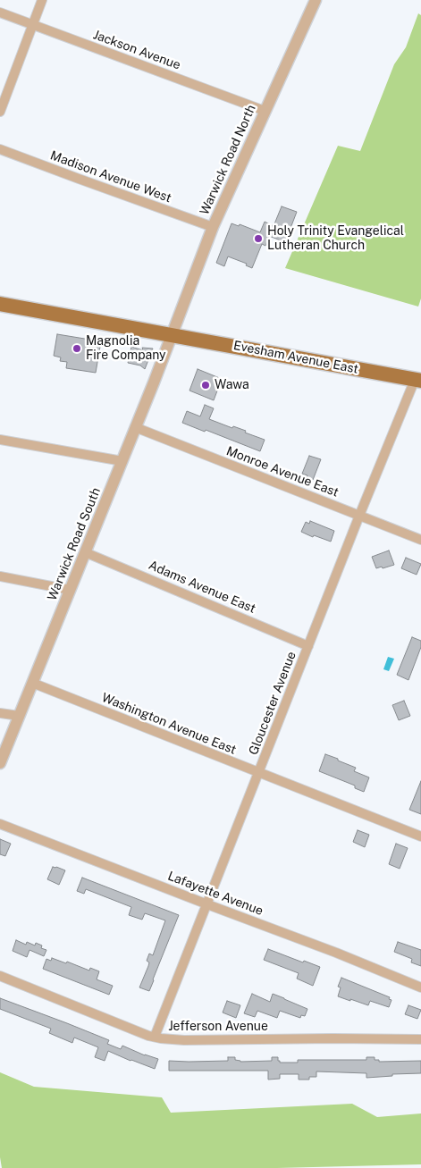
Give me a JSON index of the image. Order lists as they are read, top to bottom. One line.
{"streets":{"main road":["Evesham Avenue East"],"street":["Jackson Avenue","Warwick Road North","Madison Avenue West","Monroe Avenue East","Warwick Road South","Adams Avenue East","Gloucester Avenue","Washington Avenue East","Lafayette Avenue","Jefferson Avenue"]},"crossings":[["Jackson Avenue","Warwick Road North"],["Warwick Road North","Madison Avenue West"],["Warwick Road North","Evesham Avenue East"],["Warwick Road North","Warwick Road South"],["Evesham Avenue East","Warwick Road South"],["Evesham Avenue East","Gloucester Avenue"],["Monroe Avenue East","Warwick Road South"],["Monroe Avenue East","Gloucester Avenue"],["Warwick Road South","Adams Avenue East"],["Warwick Road South","Washington Avenue East"],["Adams Avenue East","Gloucester Avenue"],["Gloucester Avenue","Washington Avenue East"],["Gloucester Avenue","Lafayette Avenue"],["Gloucester Avenue","Jefferson Avenue"]],"places":["Holy Trinity Evangelical Lutheran Church","Magnolia Fire Company","Wawa"]}
